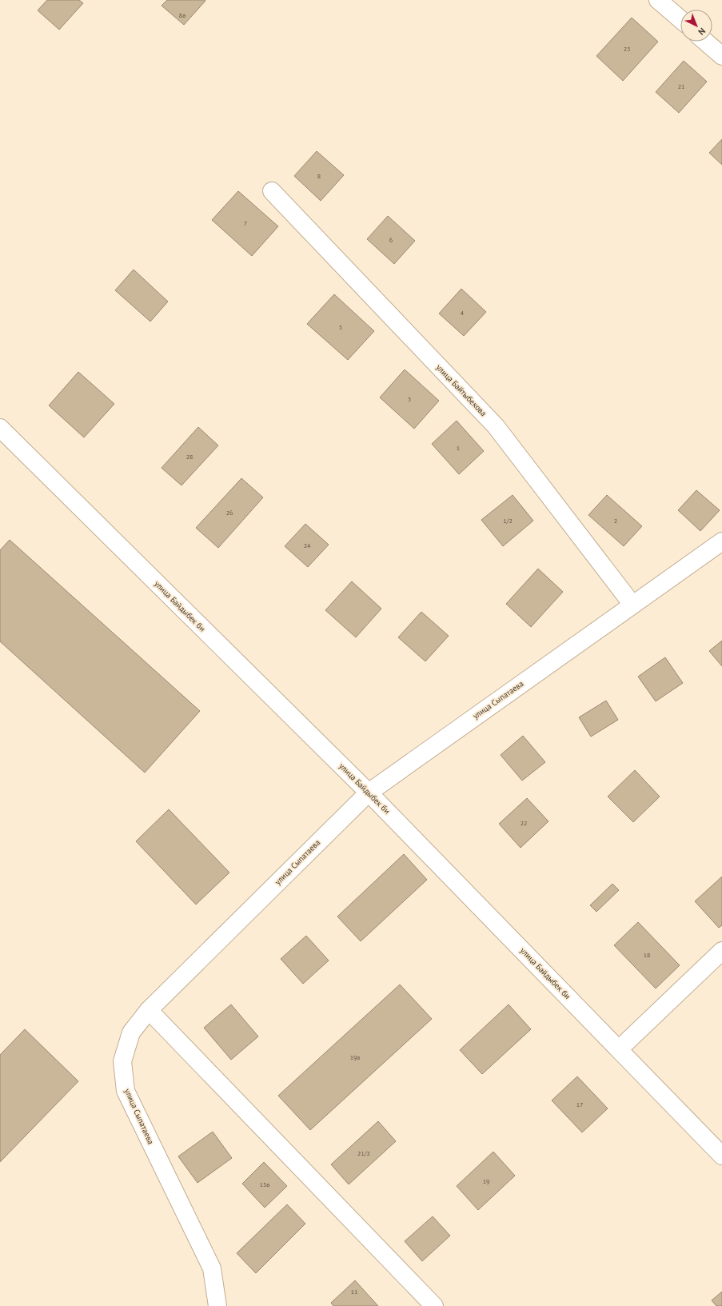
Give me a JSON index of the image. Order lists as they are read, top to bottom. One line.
{"streets":{"street":["улица Байтыбекова","улица Байдыбек би","улица Сыпатаева"]},"crossings":[["улица Байтыбекова","улица Сыпатаева"],["улица Байдыбек би","улица Сыпатаева"]],"house_numbers":["8а","23","21","8","7","6","4","5","3","1","28","26","1/2","2","24","22","18","19а","17","21/2","19","15а","11"],"north":"bottom right"}
